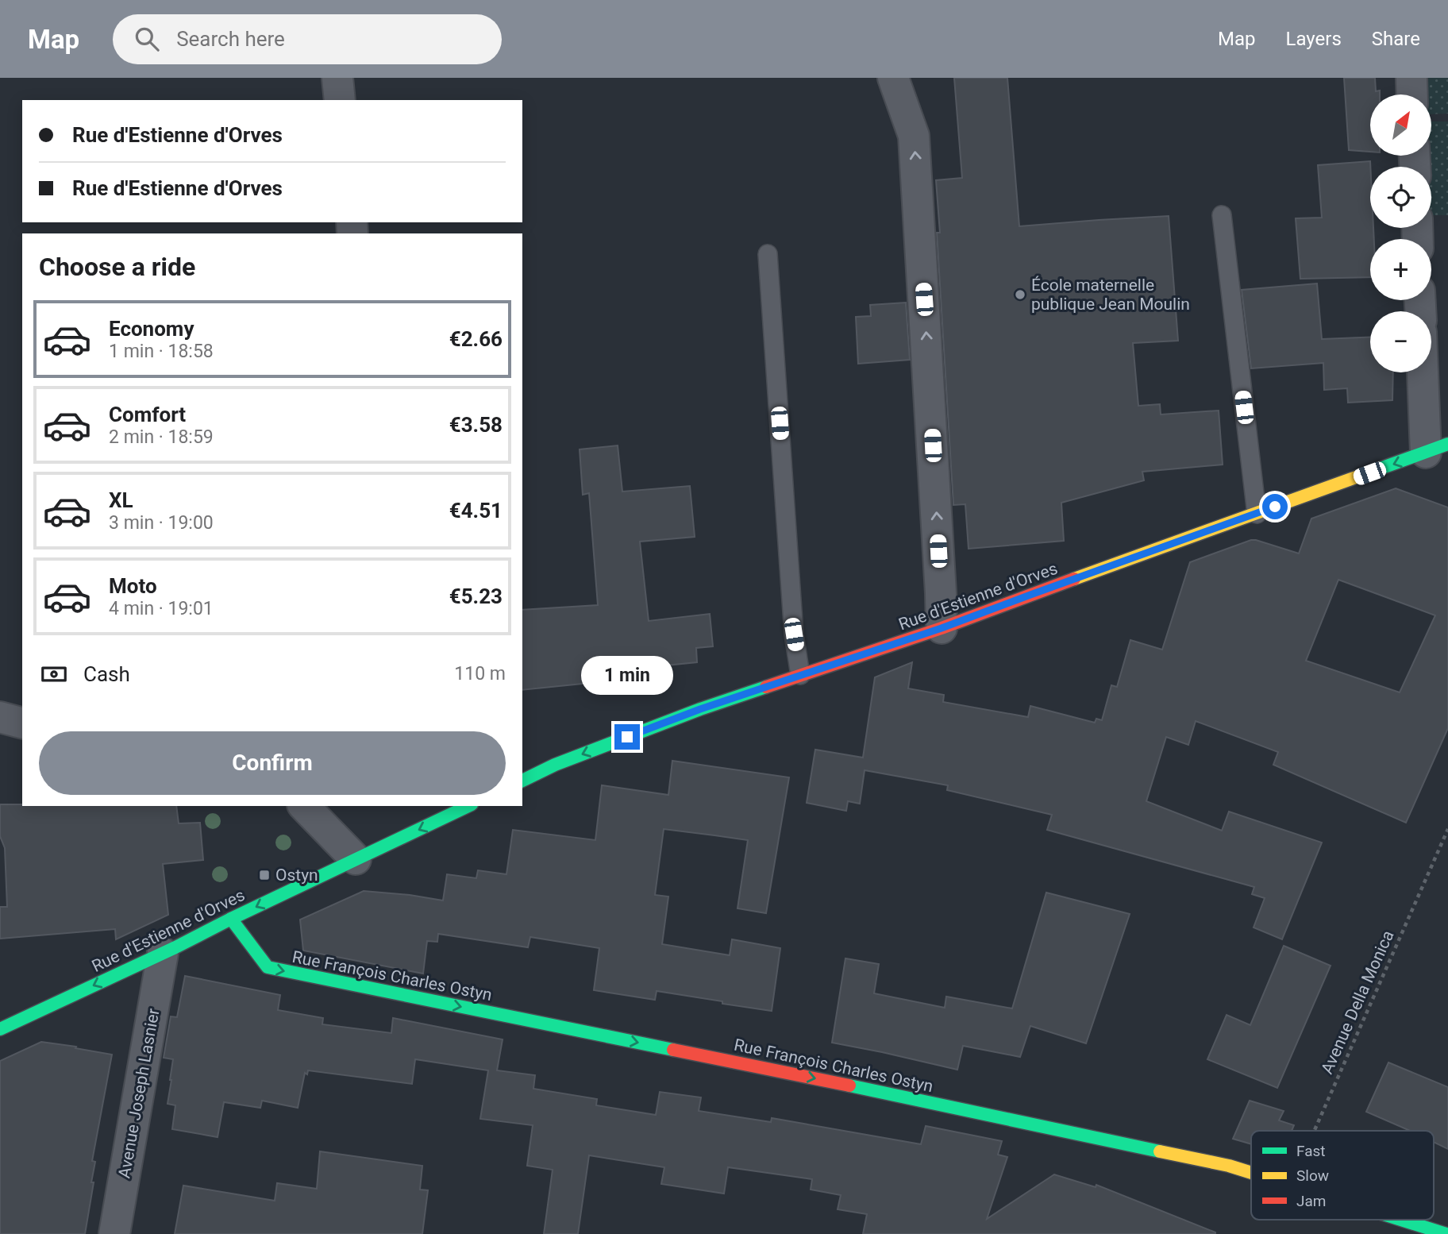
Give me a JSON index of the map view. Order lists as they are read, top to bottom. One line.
{"streets":{"street":["Rue d'Estienne d'Orves","Rue François Charles Ostyn","Avenue Joseph Lasnier"],"path":["Avenue Della Monica"]},"crossings":[["Rue d'Estienne d'Orves","Rue François Charles Ostyn"],["Rue d'Estienne d'Orves","Avenue Joseph Lasnier"]],"one_way":["Rue d'Estienne d'Orves","Rue François Charles Ostyn"],"places":{"other":["École maternelle publique Jean Moulin"],"transit":["Ostyn"]},"legend":["Fast","Slow","Jam"],"north":"top right","page":{"header":"Map","search":"Search here","nav":["Map","Layers","Share"],"map_buttons":["+","−"],"banner":["Rue d'Estienne d'Orves","Rue d'Estienne d'Orves"],"heading":"Choose a ride","list":[{"name":"Economy","note":"1 min · 18:58","value":"€2.66"},{"name":"Comfort","note":"2 min · 18:59","value":"€3.58"},{"name":"XL","note":"3 min · 19:00","value":"€4.51"},{"name":"Moto","note":"4 min · 19:01","value":"€5.23"}],"pay":["Cash","110 m"],"bubble":"1 min","buttons":"Confirm"}}
